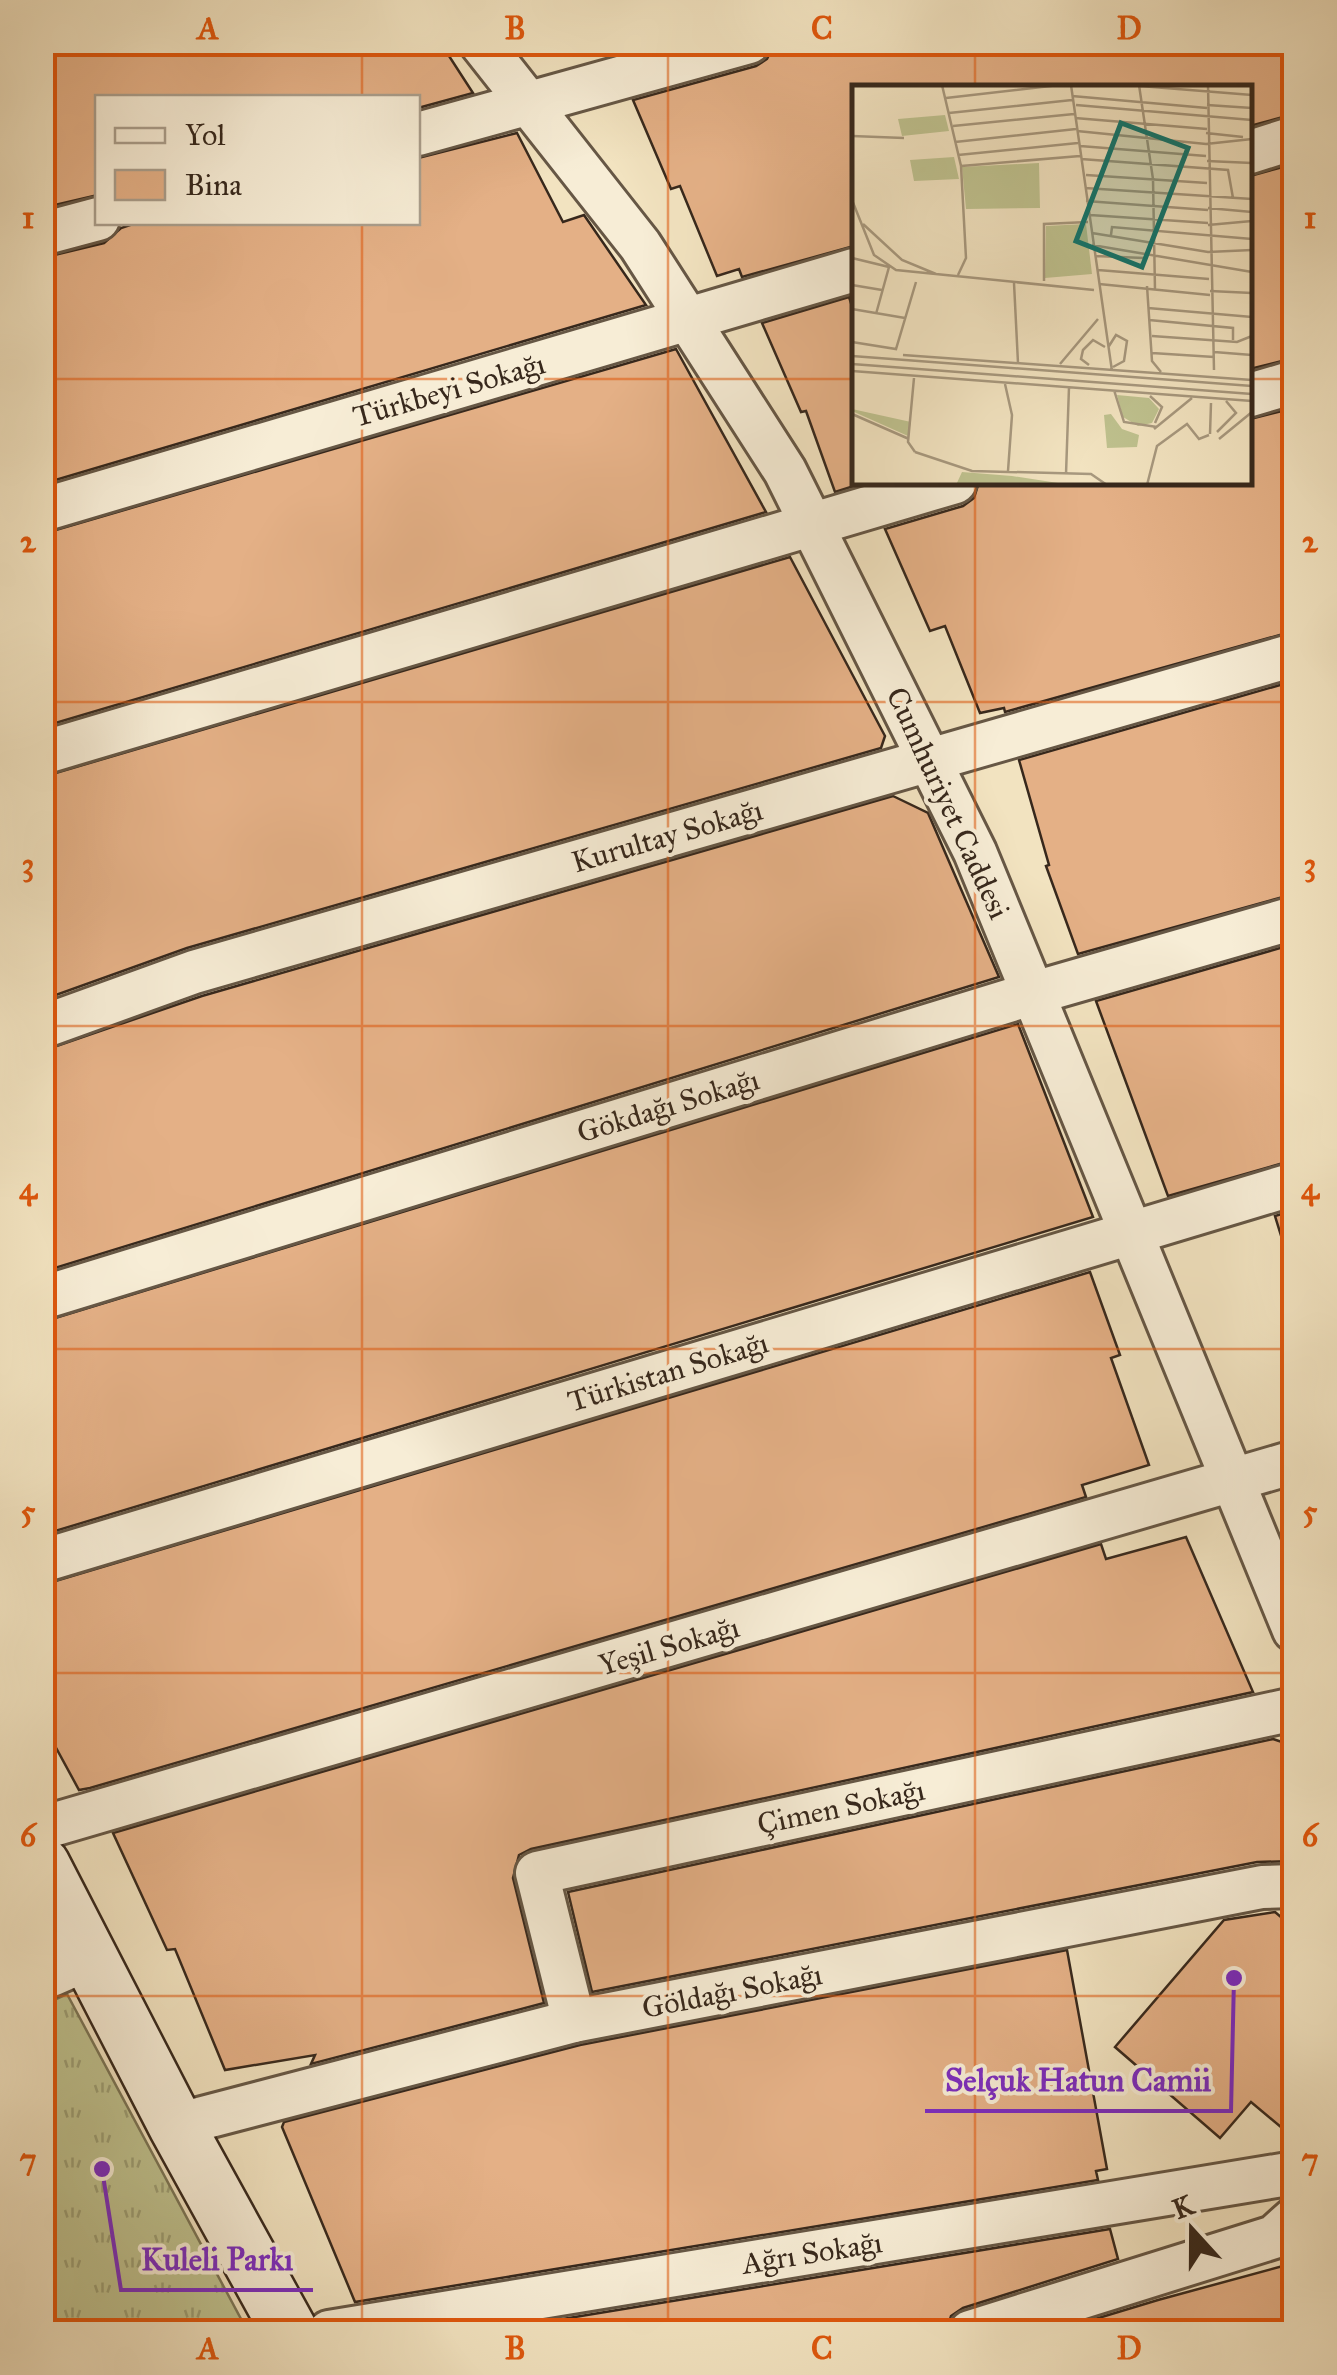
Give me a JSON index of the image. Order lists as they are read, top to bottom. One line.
{"streets":{"street":["Türkbeyi Sokağı","Cumhuriyet Caddesi","Kurultay Sokağı","Gökdağı Sokağı","Türkistan Sokağı","Yeşil Sokağı","Çimen Sokağı","Göldağı Sokağı","Ağrı Sokağı"]},"crossings":[["Türkbeyi Sokağı","Cumhuriyet Caddesi"],["Cumhuriyet Caddesi","Kurultay Sokağı"],["Cumhuriyet Caddesi","Gökdağı Sokağı"],["Cumhuriyet Caddesi","Türkistan Sokağı"],["Cumhuriyet Caddesi","Yeşil Sokağı"],["Çimen Sokağı","Göldağı Sokağı"]],"places":["Selçuk Hatun Camii","Kuleli Parkı"],"legend":["Yol","Bina"],"north":"top","grid":{"columns":["A","B","C","D"],"rows":["1","2","3","4","5","6","7"]}}
